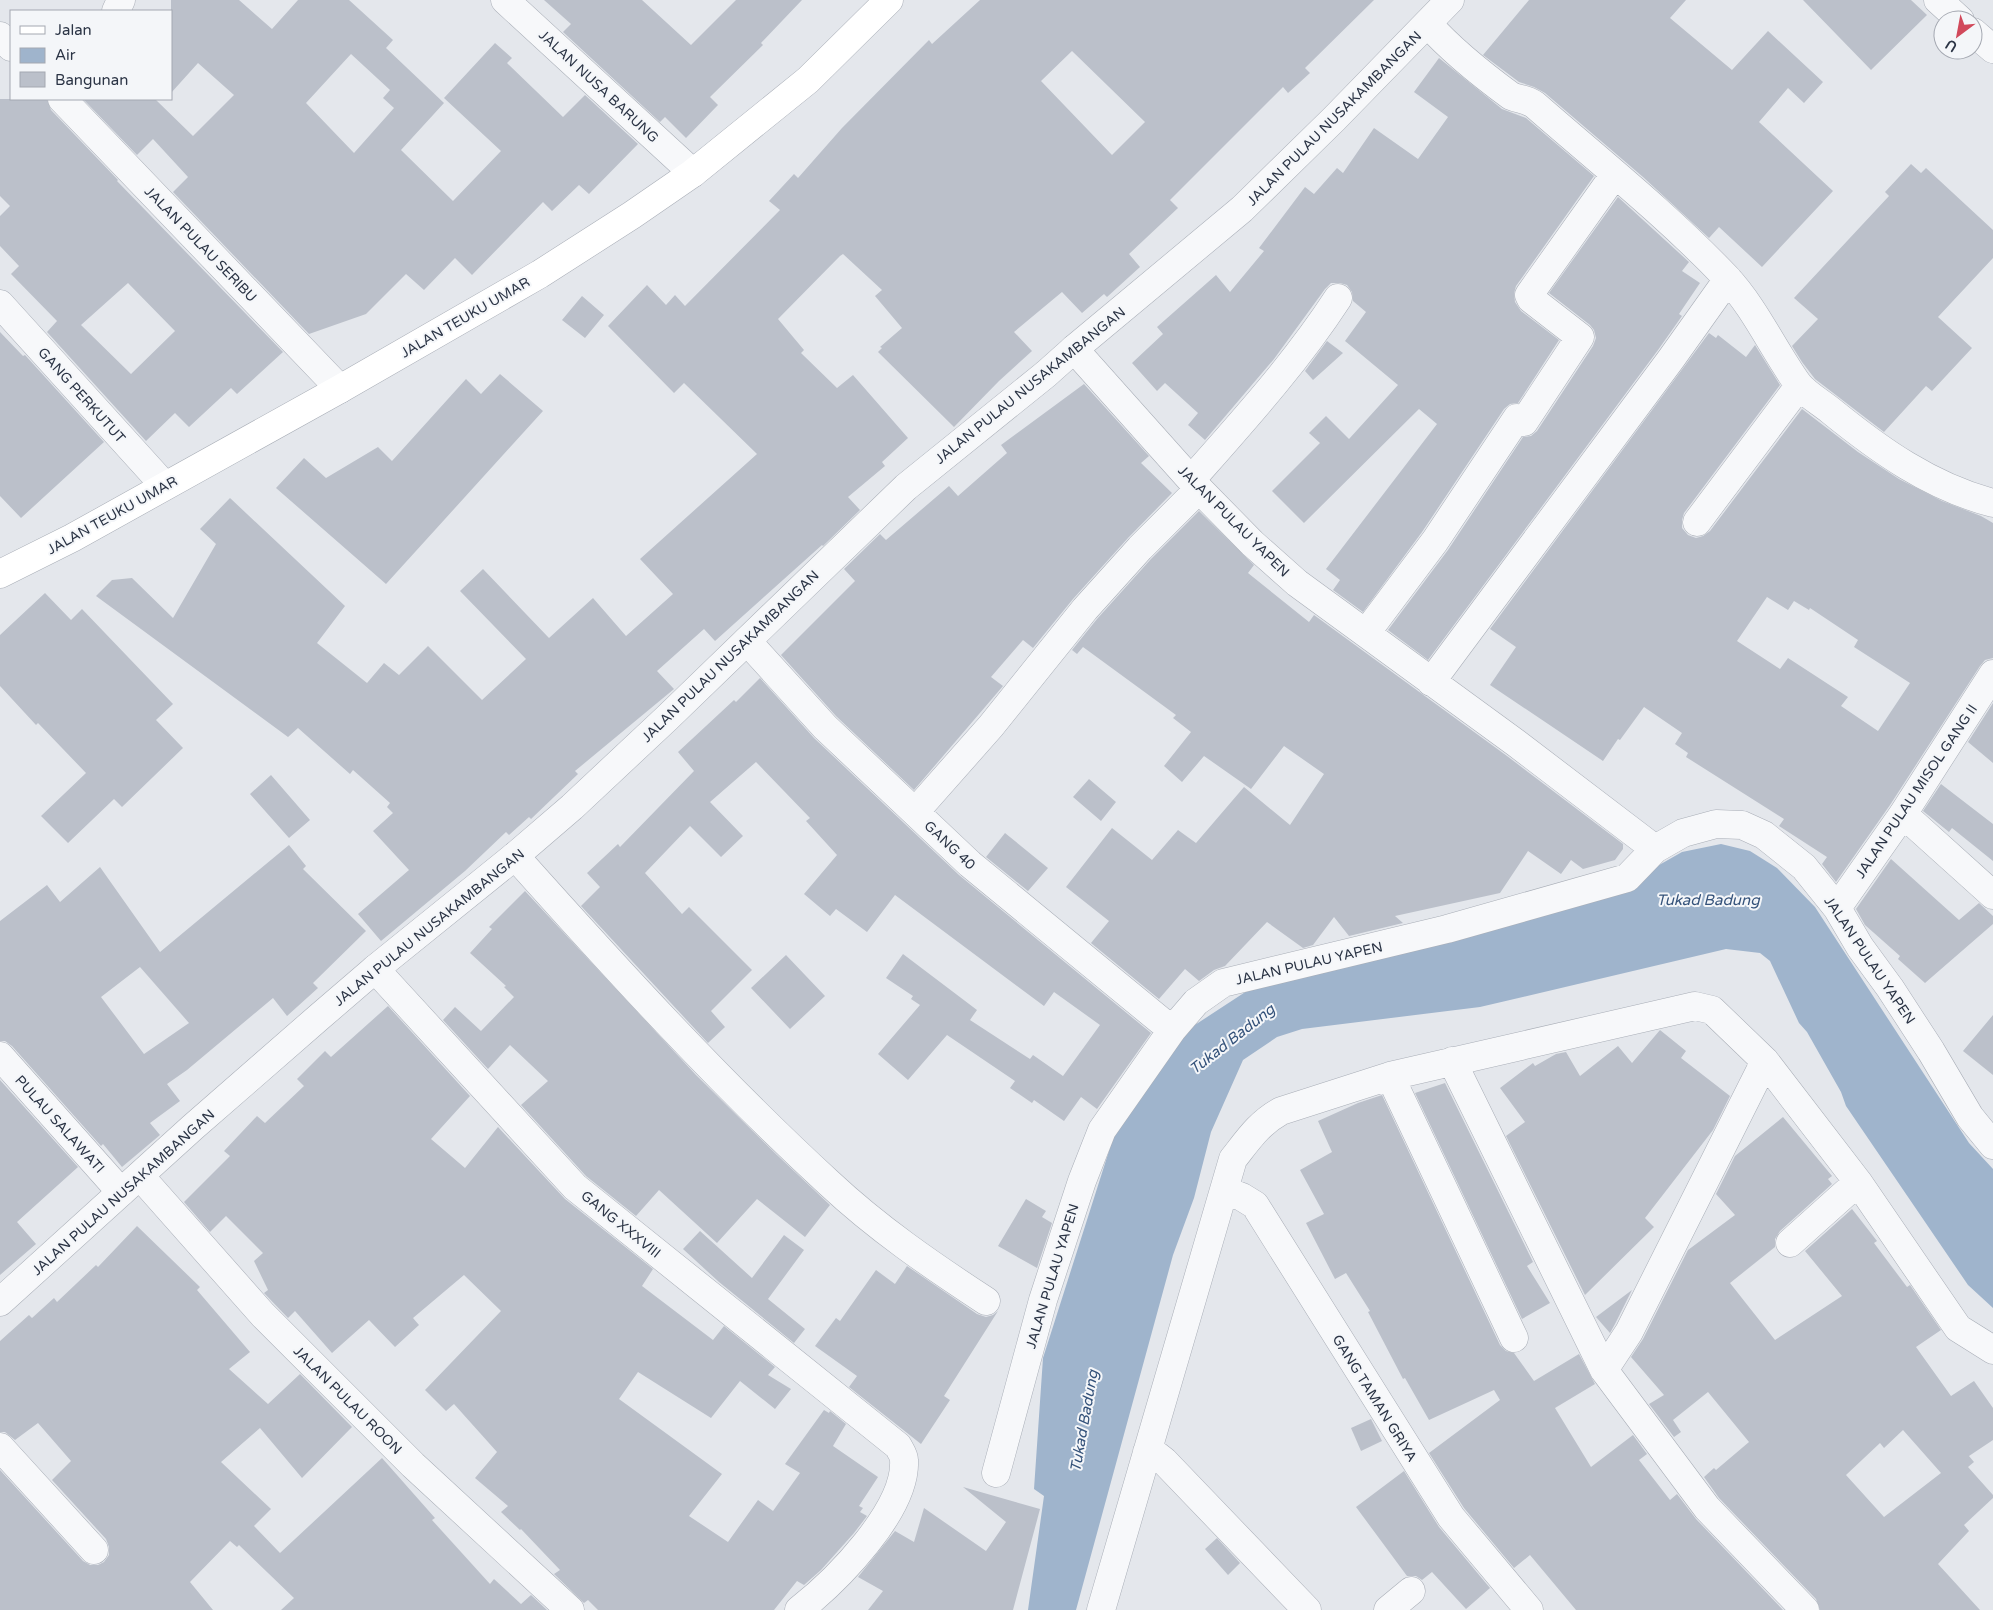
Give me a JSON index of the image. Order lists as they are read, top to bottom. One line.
{"streets":{"main road":["JALAN TEUKU UMAR"],"street":["JALAN NUSA BARUNG","JALAN PULAU NUSAKAMBANGAN","JALAN PULAU SERIBU","GANG PERKUTUT","JALAN PULAU YAPEN","JALAN PULAU MISOL GANG II","GANG 40","PULAU SALAWATI","GANG XXXVIII","GANG TAMAN GRIYA","JALAN PULAU ROON"]},"crossings":[["JALAN NUSA BARUNG","JALAN TEUKU UMAR"],["JALAN PULAU NUSAKAMBANGAN","JALAN PULAU YAPEN"],["JALAN PULAU NUSAKAMBANGAN","GANG 40"],["JALAN PULAU NUSAKAMBANGAN","PULAU SALAWATI"],["JALAN PULAU NUSAKAMBANGAN","GANG XXXVIII"],["JALAN PULAU NUSAKAMBANGAN","JALAN PULAU ROON"],["JALAN PULAU SERIBU","JALAN TEUKU UMAR"],["JALAN TEUKU UMAR","GANG PERKUTUT"],["JALAN PULAU YAPEN","JALAN PULAU MISOL GANG II"],["JALAN PULAU YAPEN","GANG 40"],["PULAU SALAWATI","JALAN PULAU ROON"]],"water":["Tukad Badung"],"legend":["Jalan","Air","Bangunan"],"north":"bottom left"}
